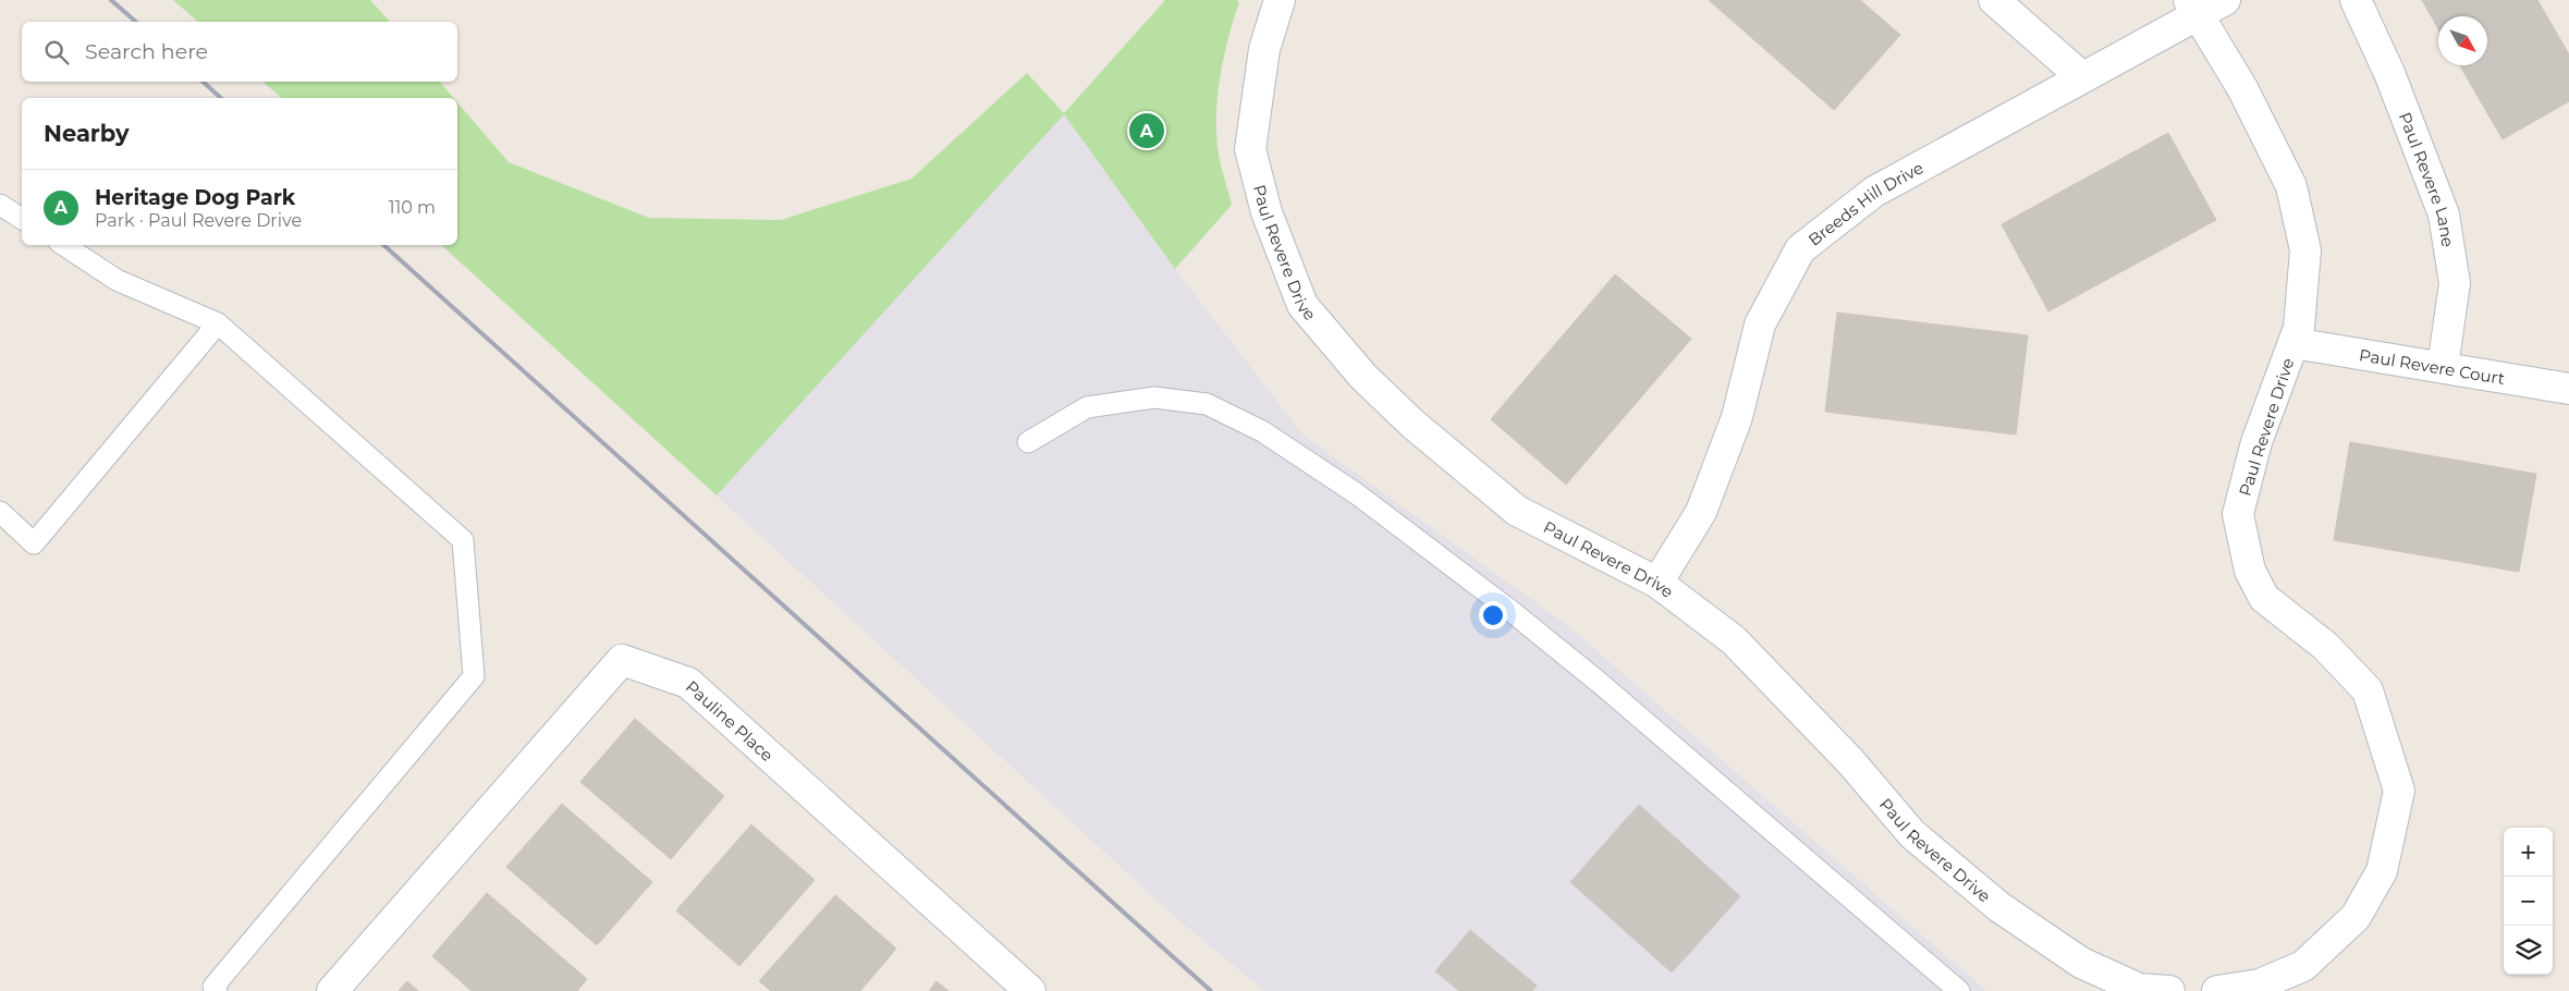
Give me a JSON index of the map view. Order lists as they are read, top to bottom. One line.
{"streets":{"street":["Paul Revere Lane","Breeds Hill Drive","Paul Revere Drive","Paul Revere Court","Pauline Place"]},"crossings":[["Paul Revere Lane","Paul Revere Court"],["Breeds Hill Drive","Paul Revere Drive"],["Paul Revere Drive","Paul Revere Court"]],"north":"bottom right","page":{"search":"Search here","heading":"Nearby","pins":"A","list":[{"mark":"A","name":"Heritage Dog Park","note":"Park · Paul Revere Drive","value":"110 m"}],"map_buttons":["+","−"]}}
